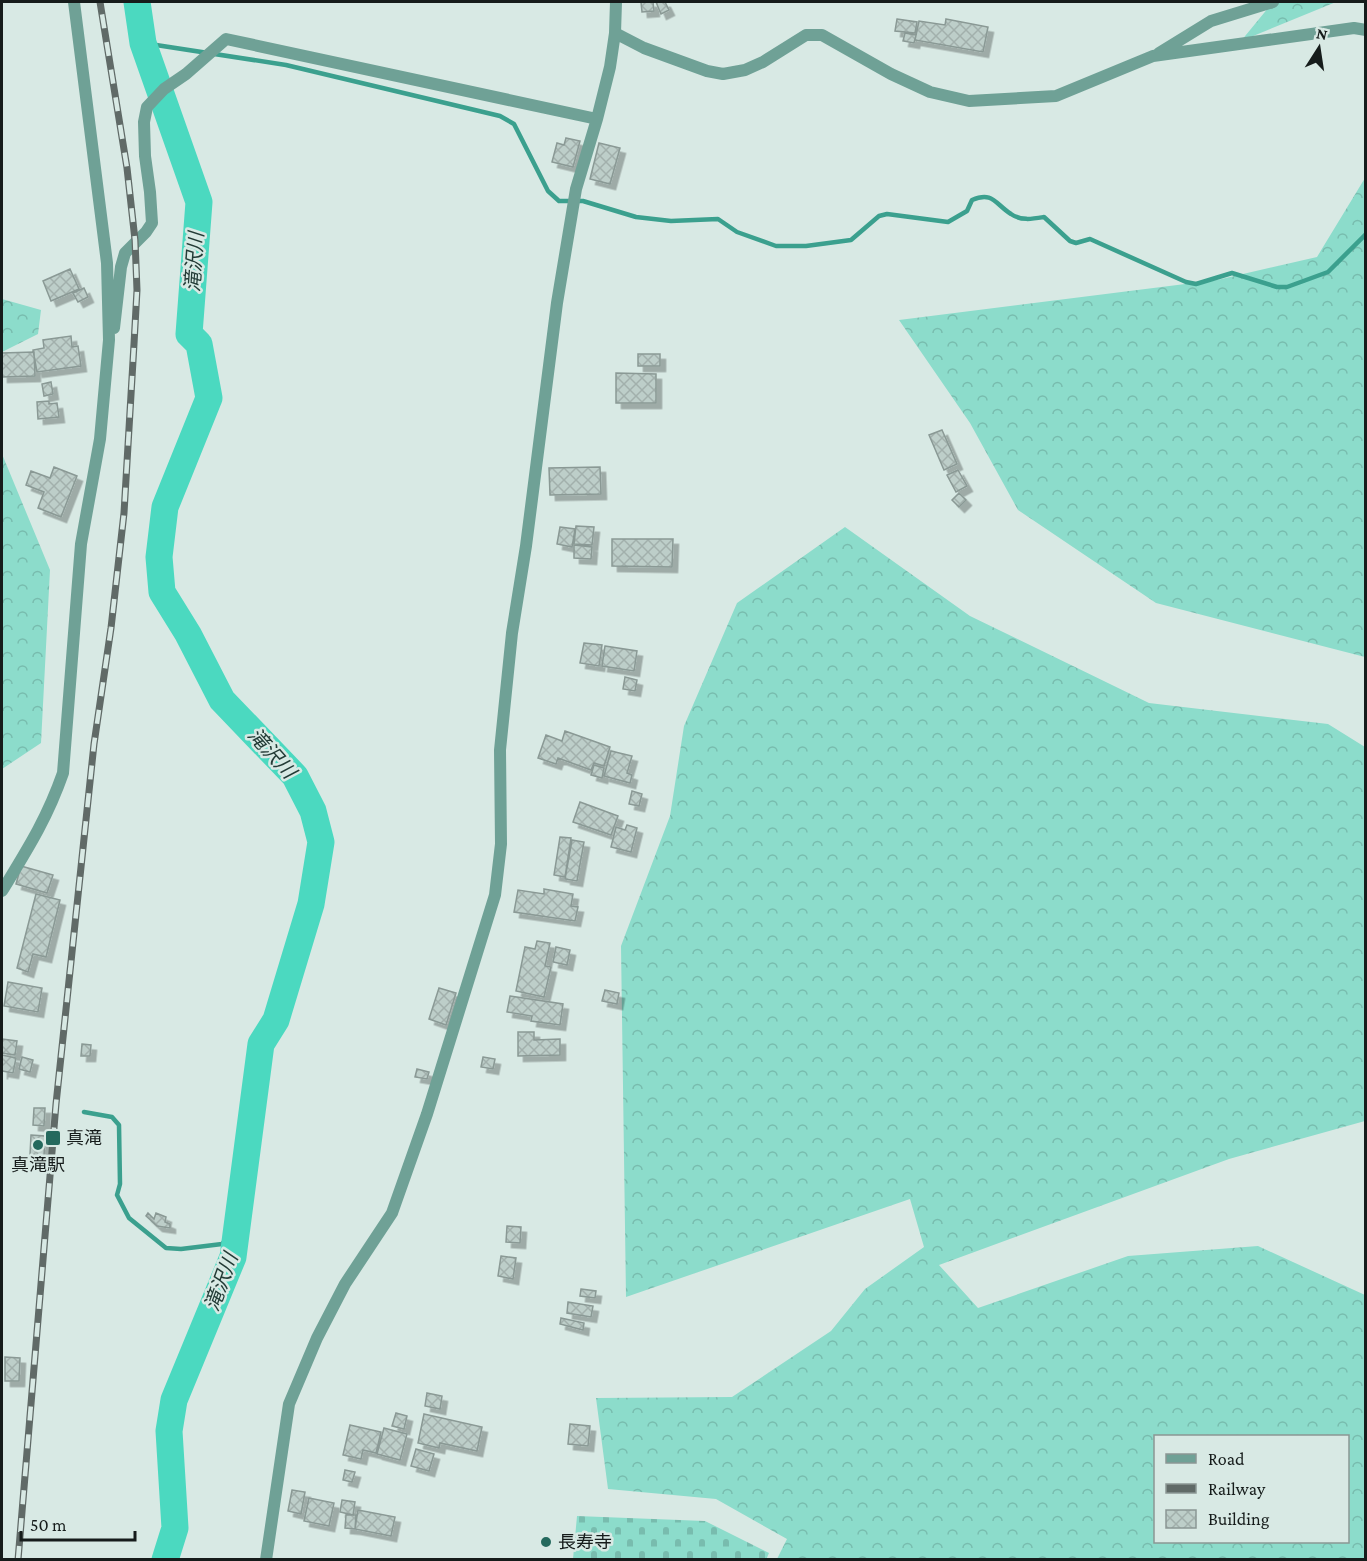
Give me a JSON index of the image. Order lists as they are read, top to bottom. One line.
{"water":["滝沢川"],"places":{"transit":["真滝"],"other":["真滝駅","長寿寺"]},"legend":["Road","Railway","Building"],"scale_bar":"50 m","north":"top"}
